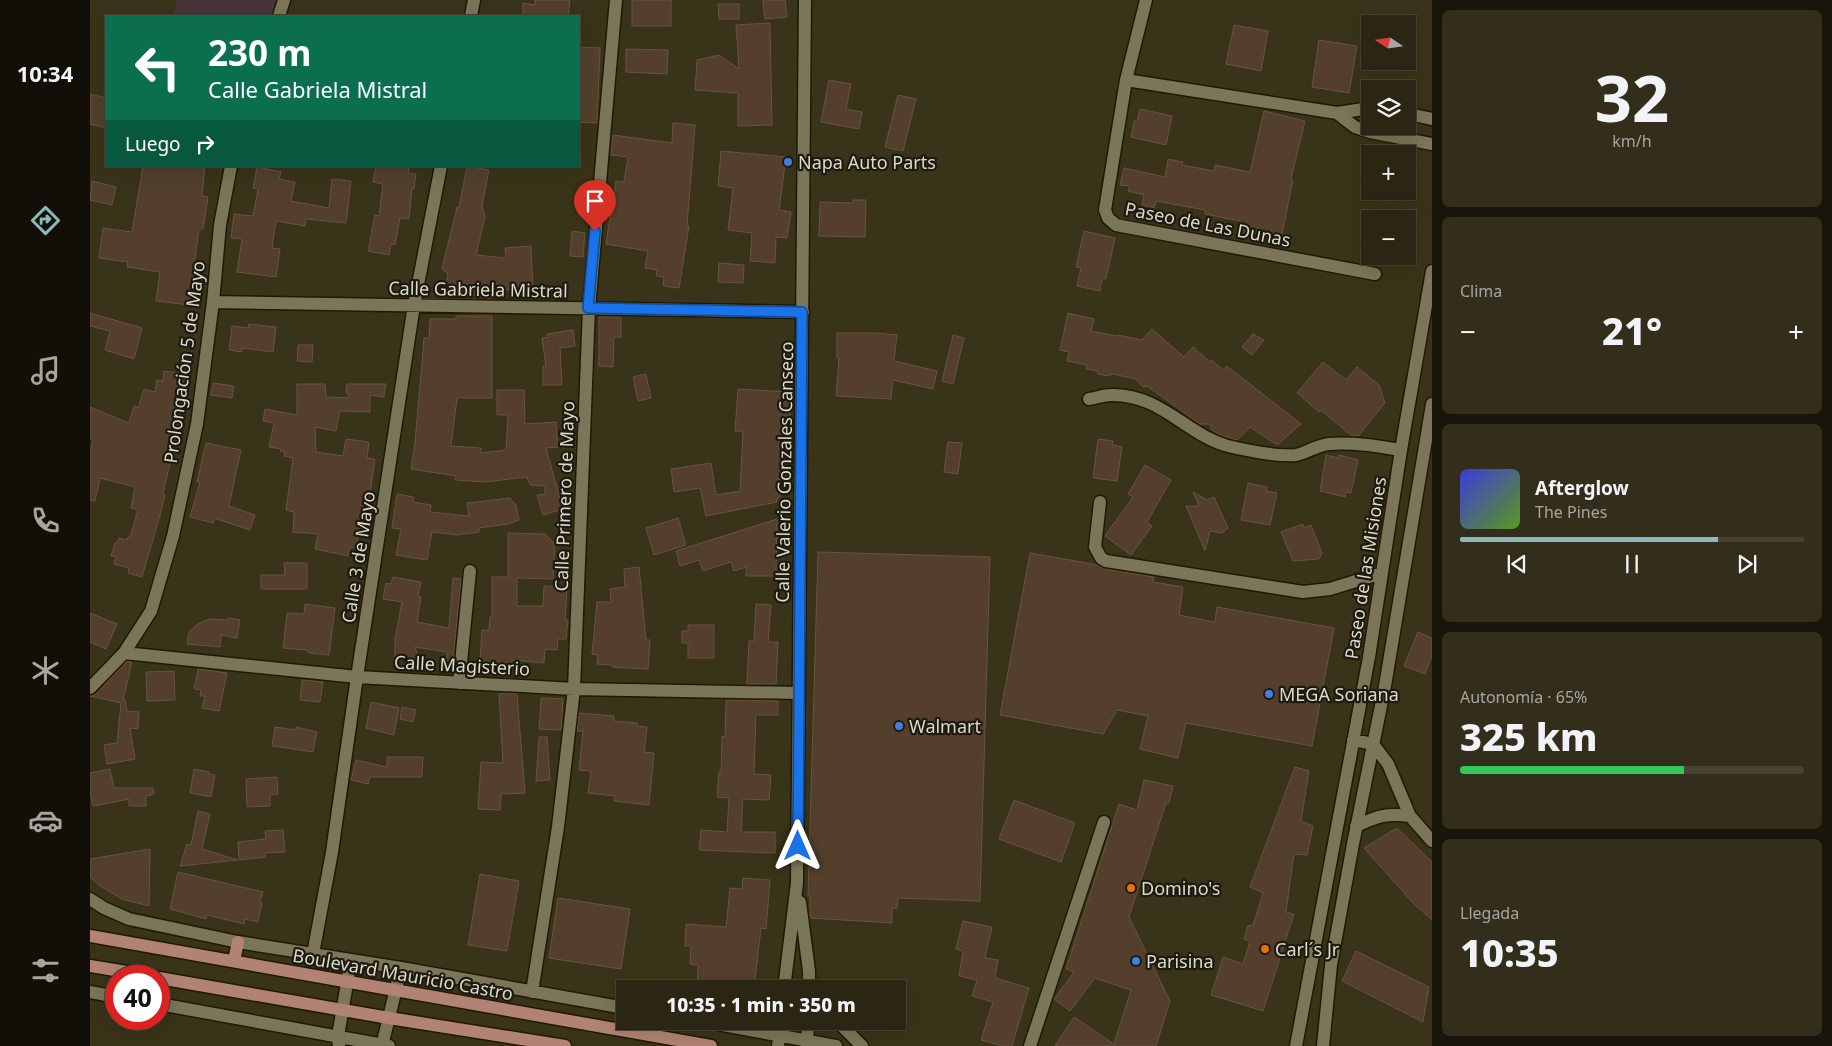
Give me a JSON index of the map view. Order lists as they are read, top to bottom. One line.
{"streets":{"main road":["Boulevard Mauricio Castro"],"street":["Paseo de Las Dunas","Calle Gabriela Mistral","Prolongación 5 de Mayo","Calle Valerio Gonzales Canseco","Calle Primero de Mayo","Calle 3 de Mayo","Paseo de las Misiones","Calle Magisterio"]},"crossings":[["Calle Gabriela Mistral","Prolongación 5 de Mayo"],["Calle Gabriela Mistral","Calle Valerio Gonzales Canseco"],["Calle Gabriela Mistral","Calle Primero de Mayo"],["Calle Gabriela Mistral","Calle 3 de Mayo"],["Prolongación 5 de Mayo","Calle Magisterio"],["Calle Valerio Gonzales Canseco","Calle Magisterio"],["Calle Primero de Mayo","Calle Magisterio"],["Calle 3 de Mayo","Calle Magisterio"]],"places":["Napa Auto Parts","MEGA Soriana","Walmart","Domino's","Carl´s Jr","Parisina"],"north":"left","page":{"tabs":"10:34","tile":[["32","km/h"],"Clima",["Autonomía · 65%","325 km"],["Llegada","10:35"]],"map_buttons":["+","−"],"turn":["230 m","Calle Gabriela Mistral"],"then":"Luego","heat":["−","21°","+"],"song":["Afterglow","The Pines"],"limit":"40","trip":"10:35 · 1 min · 350 m"}}
